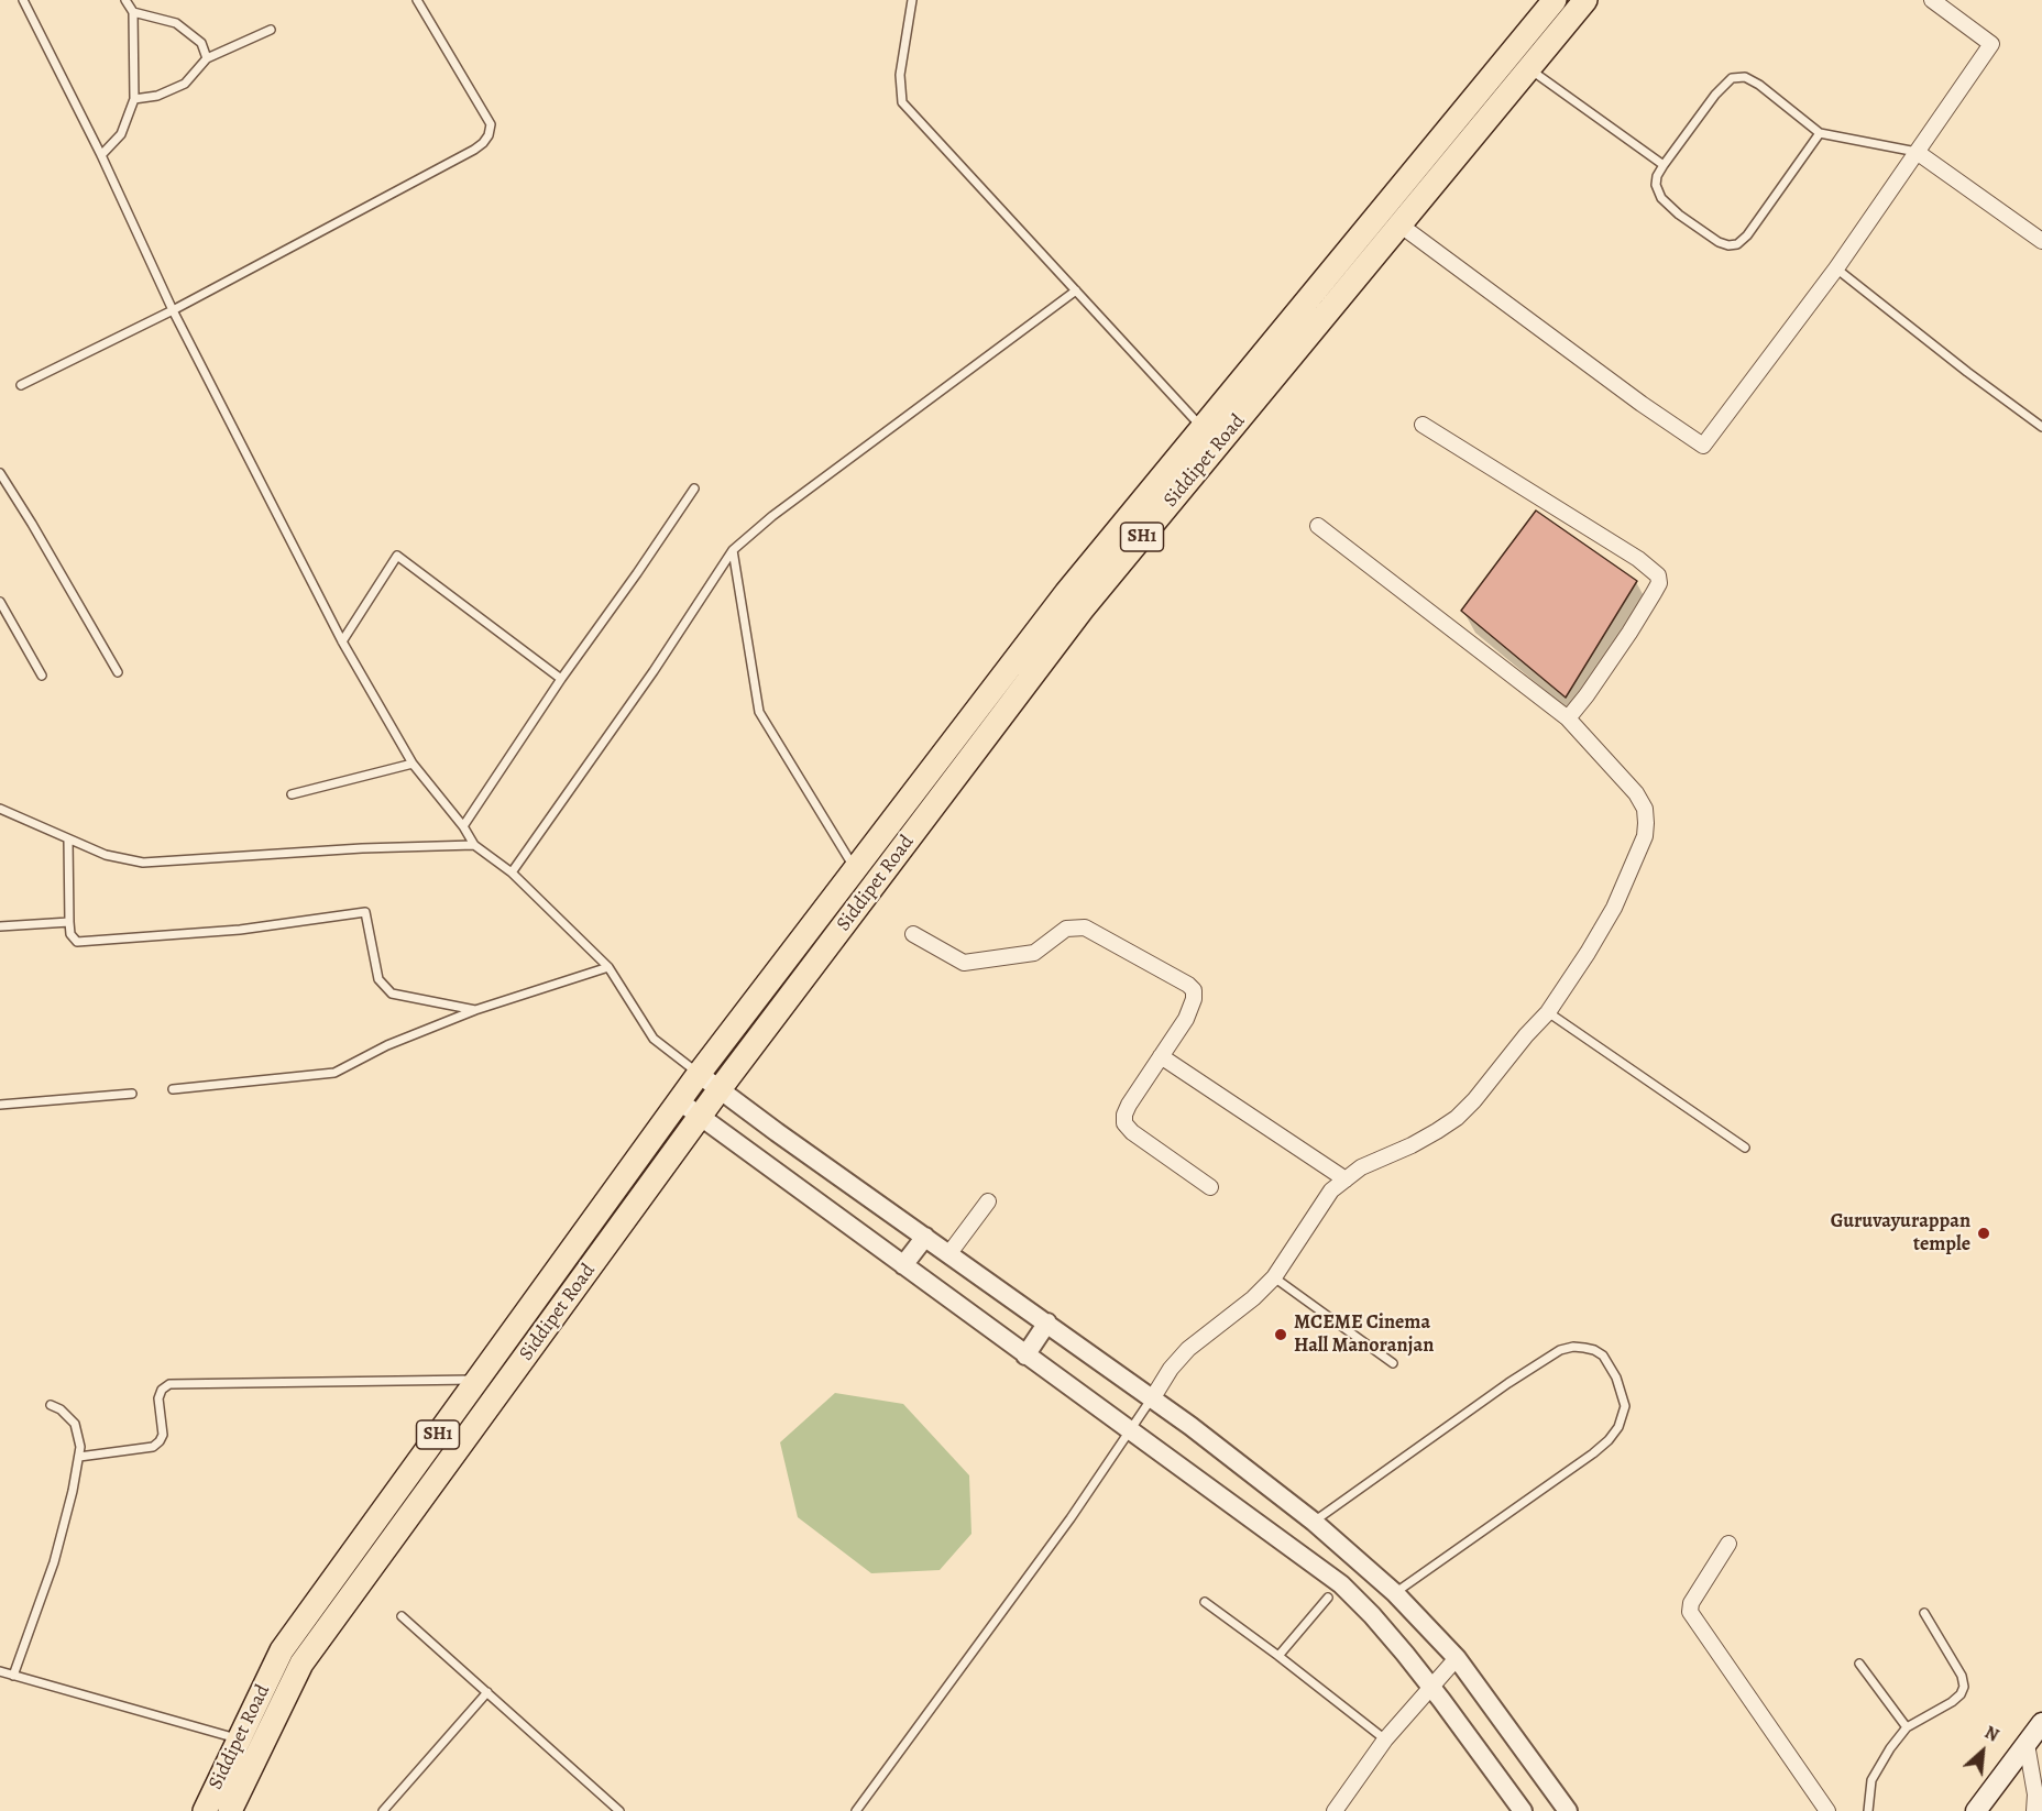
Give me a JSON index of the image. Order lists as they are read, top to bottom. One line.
{"streets":{"main road":["Siddipet Road","SH1"]},"places":["Guruvayurappan temple","MCEME Cinema Hall Manoranjan"],"north":"top right"}
